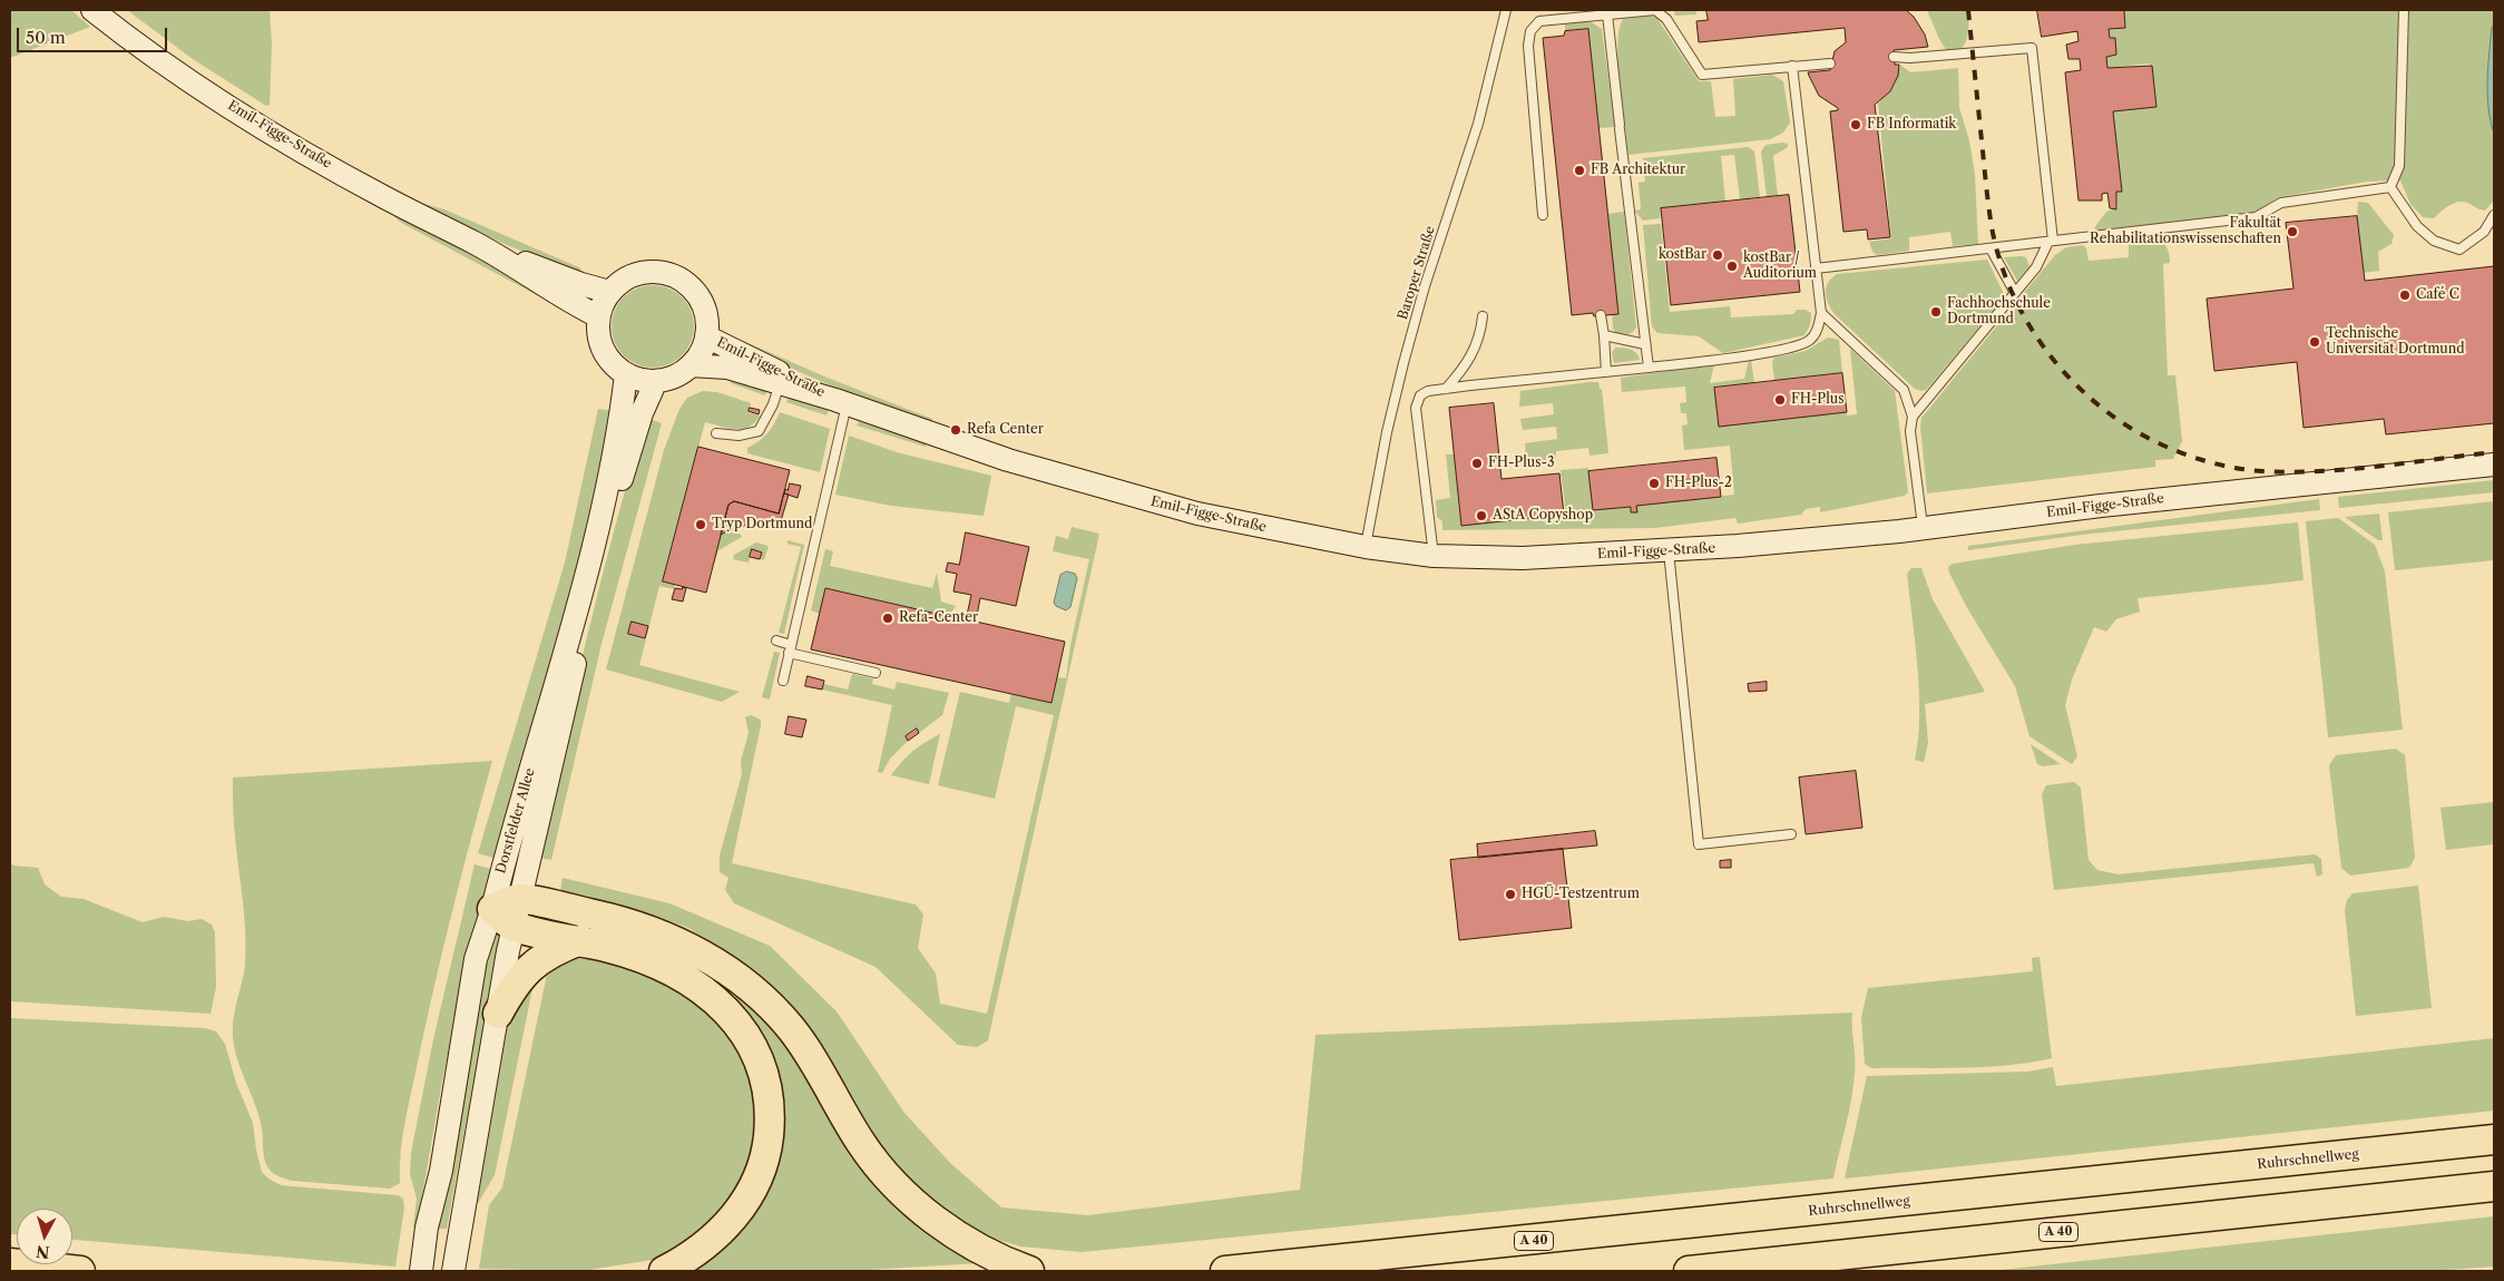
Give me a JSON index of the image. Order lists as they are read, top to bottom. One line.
{"streets":{"highway":["Ruhrschnellweg","A 40"],"street":["Emil-Figge-Straße","Dorstfelder Allee"],"lane":["Baroper Straße"]},"crossings":[["Emil-Figge-Straße","Baroper Straße"],["Emil-Figge-Straße","Dorstfelder Allee"]],"places":["FB Informatik","FB Architektur","Fakultät Rehabilitationswissenschaften","kostBar","kostBar / Auditorium","Café C","Fachhochschule Dortmund","Technische Universität Dortmund","FH-Plus","Refa Center","FH-Plus-3","FH-Plus-2","AStA Copyshop","Tryp Dortmund","Refa-Center","HGÜ-Testzentrum"],"scale_bar":"50 m","north":"bottom"}
